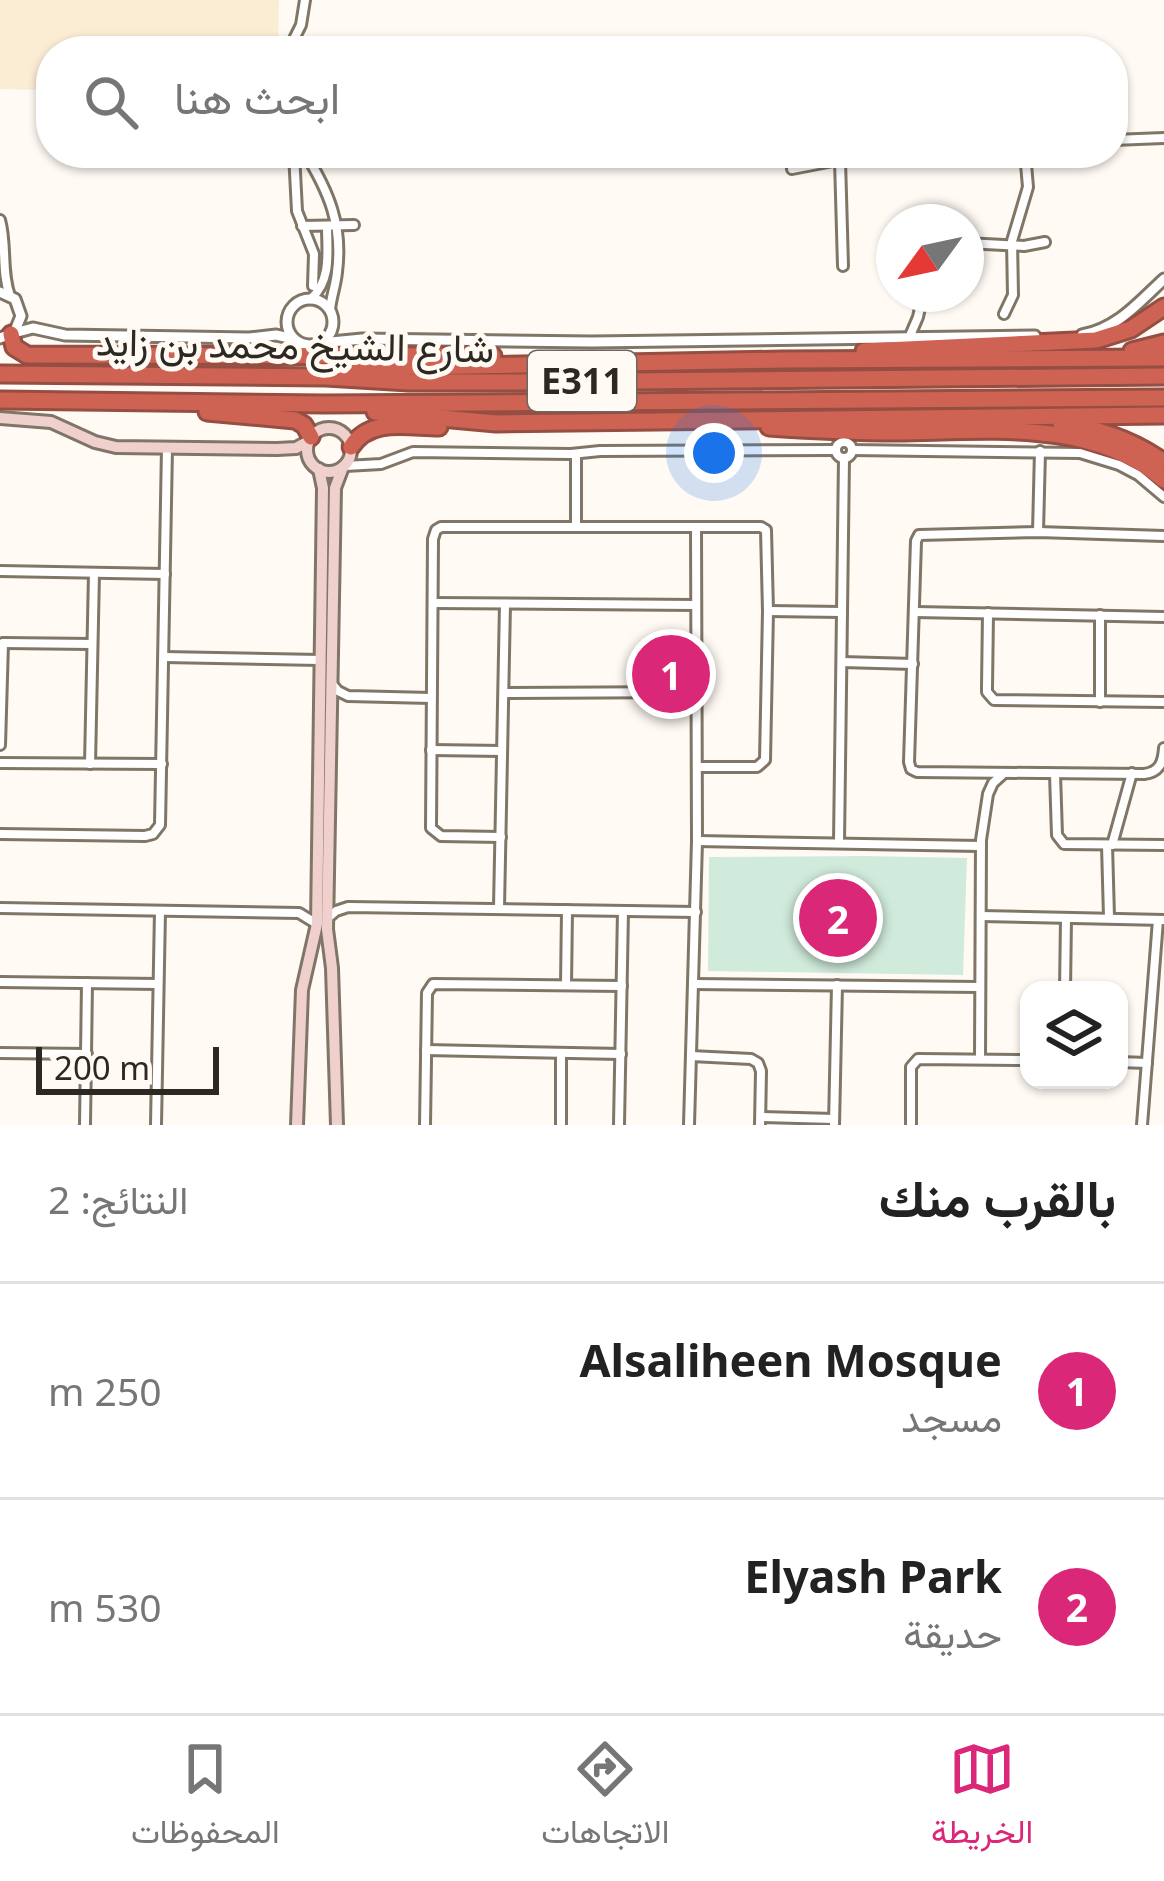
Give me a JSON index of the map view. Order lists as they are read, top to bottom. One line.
{"streets":{"highway":["شارع الشيخ محمد بن زايد","E311"]},"scale_bar":"200 m","north":"bottom left","page":{"search":"ابحث هنا","pins":["1","2"],"scale":"200 m","heading":["بالقرب منك","النتائج: 2"],"list":[{"mark":"1","name":"Alsaliheen Mosque","note":"مسجد","value":"250 m"},{"mark":"2","name":"Elyash Park","note":"حديقة","value":"530 m"}],"nav":["الخريطة","الاتجاهات","المحفوظات"]}}
